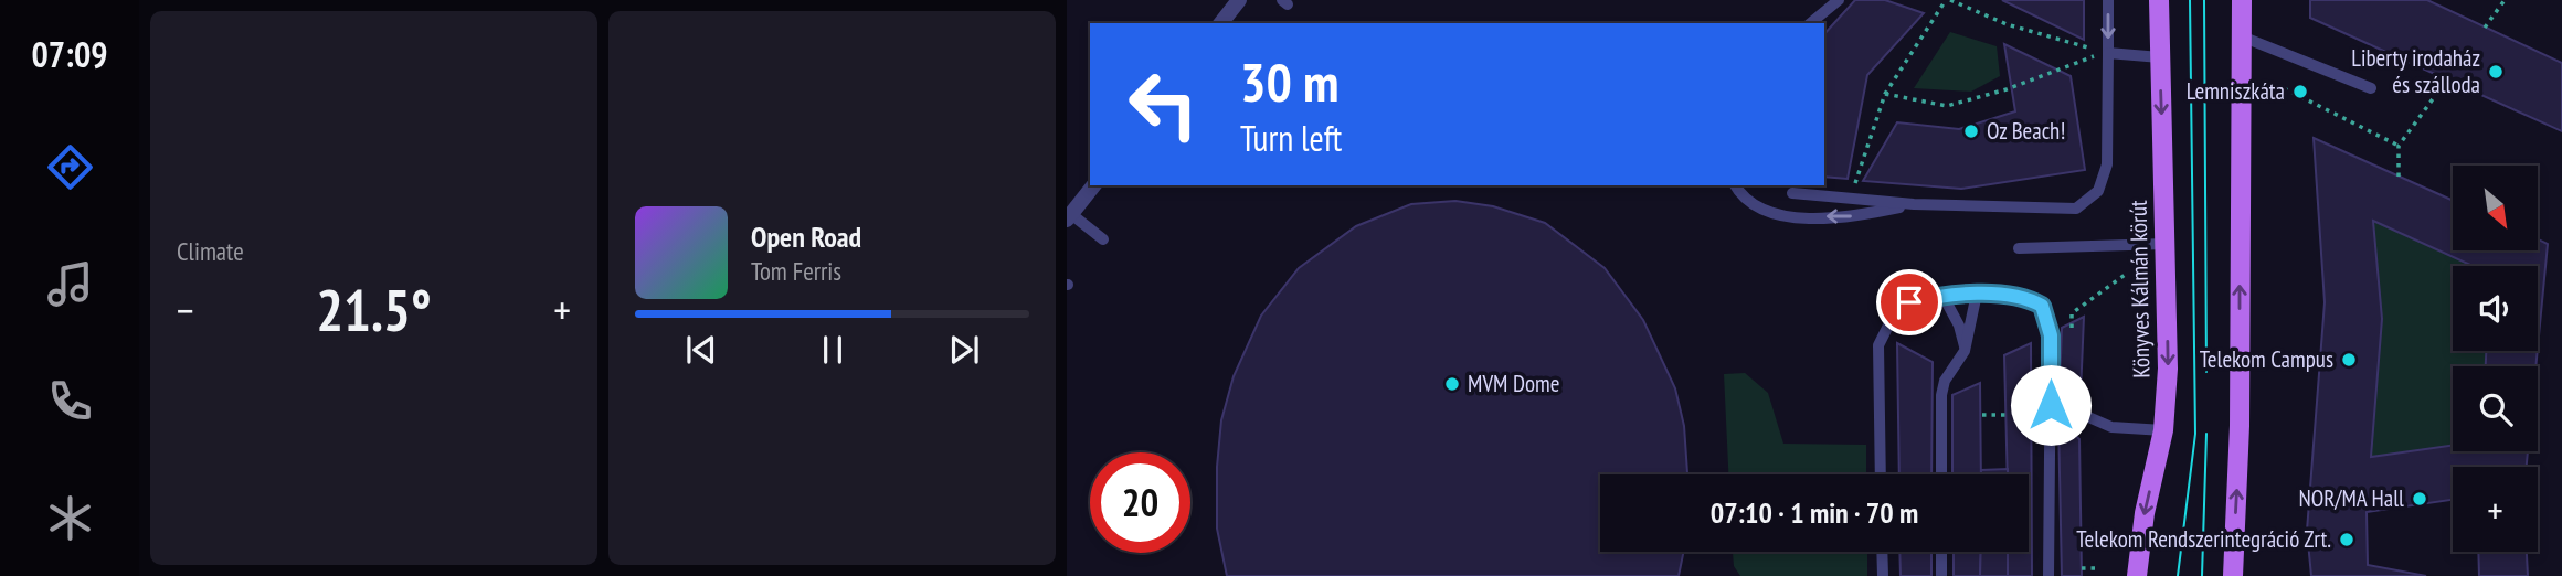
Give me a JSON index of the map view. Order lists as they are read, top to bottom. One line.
{"streets":{"main road":["Könyves Kálmán körút"]},"places":["Liberty irodaház és szálloda","Lemniszkáta","Oz Beach!","Telekom Campus","MVM Dome","NOR/MA Hall","Telekom Rendszerintegráció Zrt."],"north":"bottom right","page":{"tabs":"07:09","tile":"Climate","turn":["30 m","Turn left"],"map_buttons":"+","song":["Open Road","Tom Ferris"],"heat":["−","21.5°","+"],"limit":"20","trip":"07:10 · 1 min · 70 m"}}
